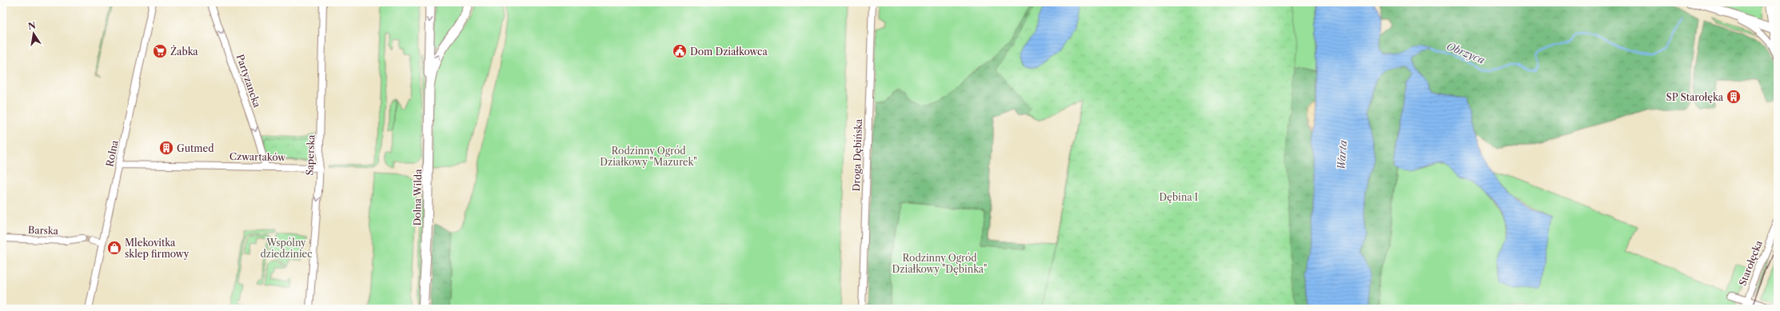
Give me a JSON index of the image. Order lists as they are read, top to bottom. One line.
{"streets":{"main road":["Dolna Wilda"],"street":["Partyzancka","Rolna","Saperska","Droga Dębińska","Czwartaków","Barska","Starołęcka"]},"crossings":[["Partyzancka","Czwartaków"],["Rolna","Czwartaków"],["Saperska","Czwartaków"]],"one_way":["Partyzancka","Saperska"],"water":["Obrzyca","Warta"],"parks":["Rodzinny Ogród Działkowy \"Mazurek\"","Dębina I","Wspólny dziedziniec","Rodzinny Ogród Działkowy \"Dębinka\""],"places":{"supermarket":["Żabka"],"public building":["Dom Działkowca"],"building":["SP Starołęka","Gutmed"],"shop":["Mlekovitka sklep firmowy"]},"north":"top"}
